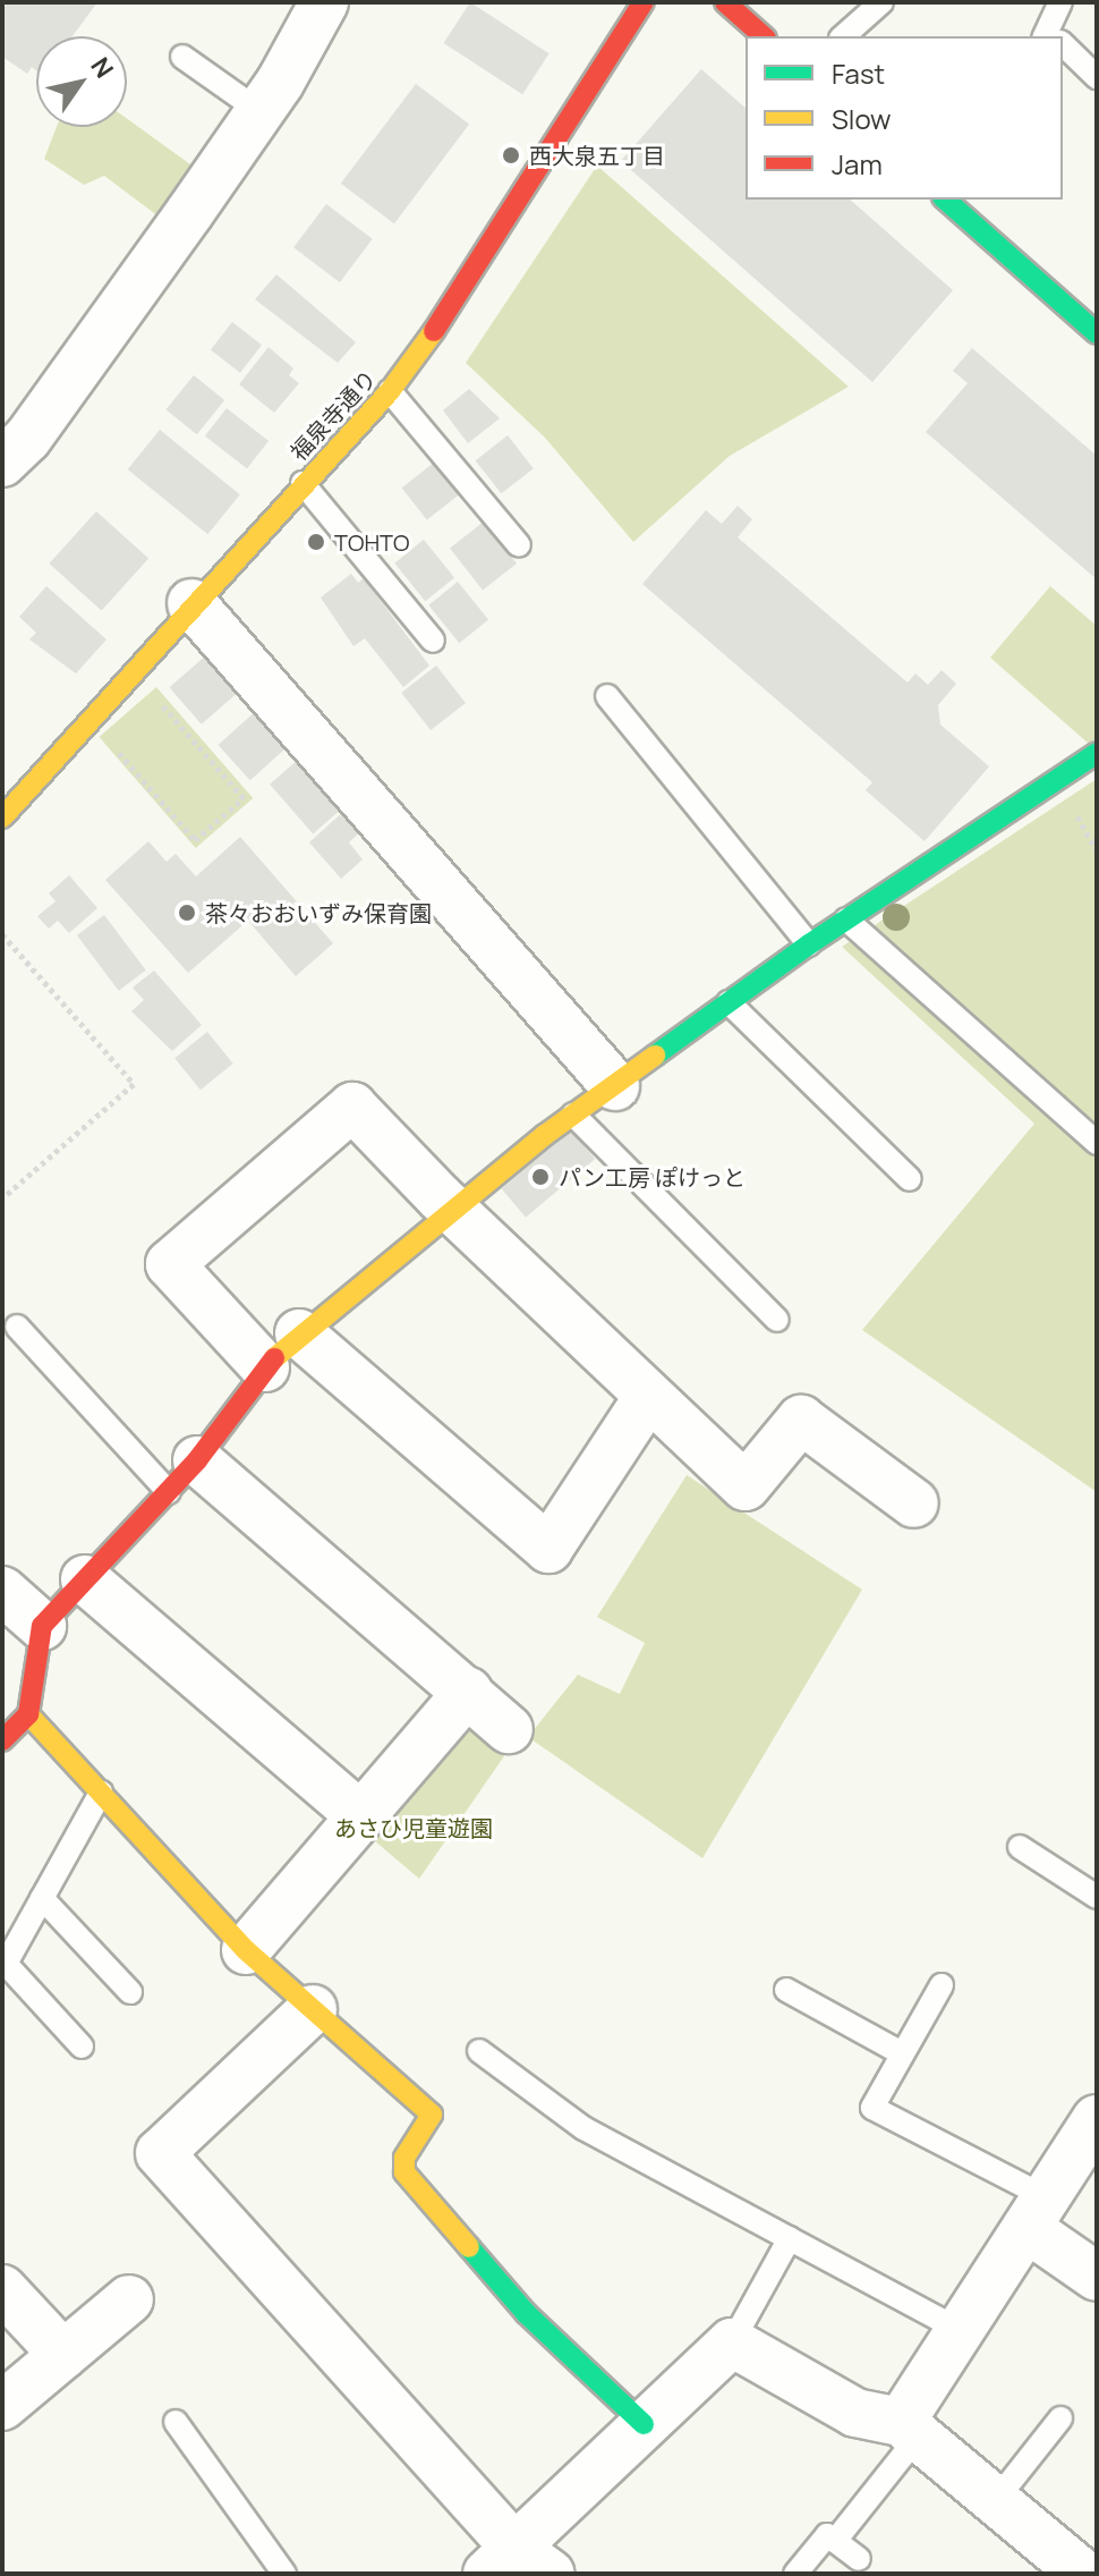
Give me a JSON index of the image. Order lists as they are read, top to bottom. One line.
{"streets":{"street":["福泉寺通り"]},"parks":["あさひ児童遊園"],"places":["西大泉五丁目","TOHTO","茶々おおいずみ保育園","パン工房 ぽけっと"],"legend":["Fast","Slow","Jam"],"north":"top right"}
